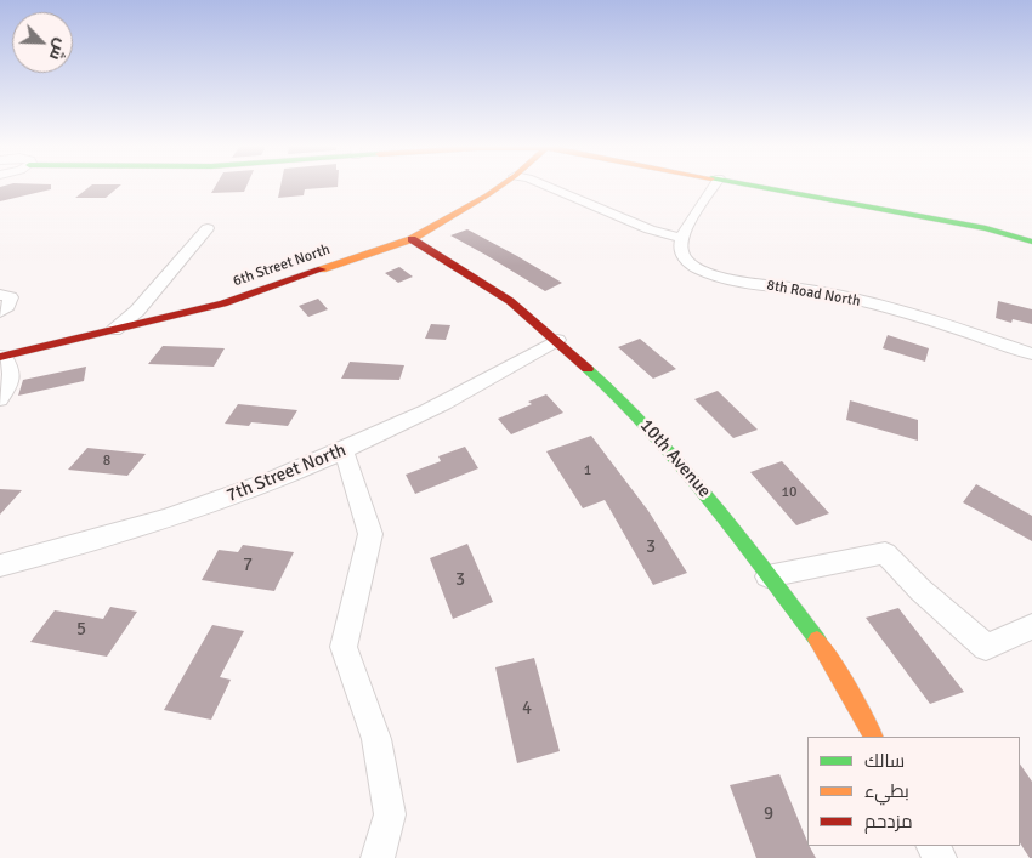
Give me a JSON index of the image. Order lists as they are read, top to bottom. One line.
{"streets":{"street":["6th Street North","8th Road North","10th Avenue","7th Street North"]},"crossings":[["6th Street North","10th Avenue"],["10th Avenue","7th Street North"]],"house_numbers":["8","1","10","3","7","3","5","4","9"],"legend":["سالك","بطيء","مزدحم"],"north":"bottom right"}
